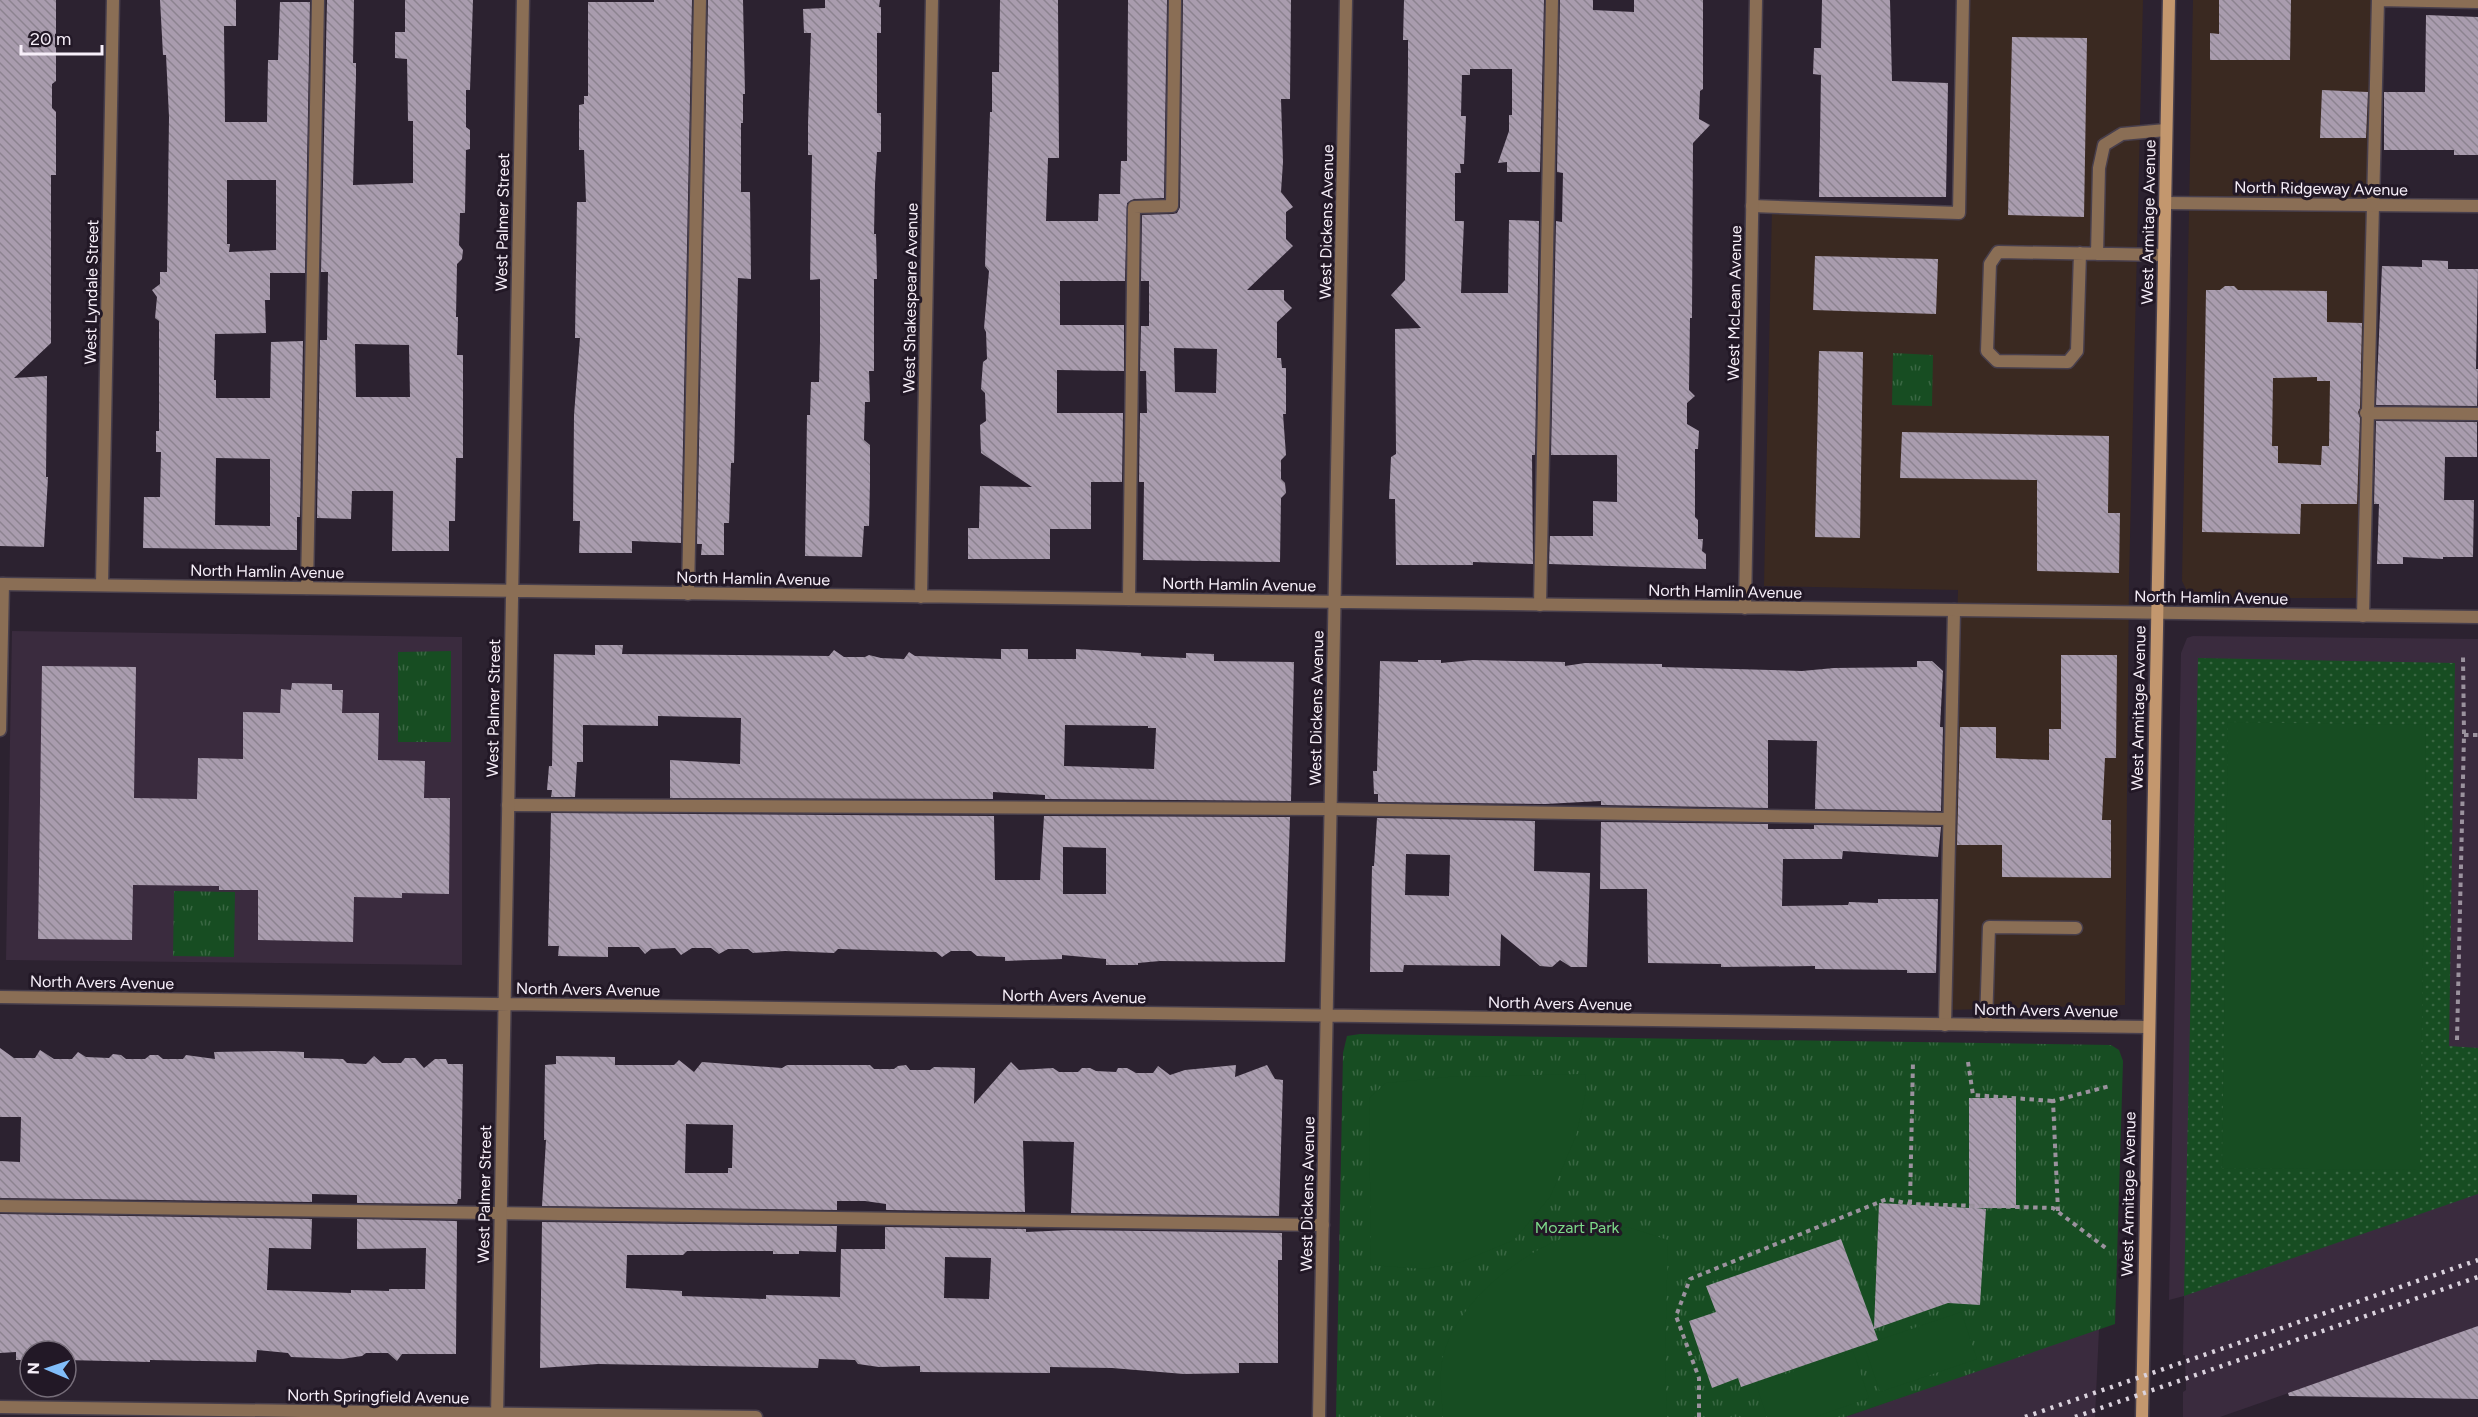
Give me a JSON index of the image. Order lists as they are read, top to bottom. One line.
{"streets":{"main road":["West Armitage Avenue"],"street":["North Ridgeway Avenue","West Palmer Street","West Dickens Avenue","West Lyndale Street","West Shakespeare Avenue","West McLean Avenue","North Hamlin Avenue","North Avers Avenue","North Springfield Avenue"]},"crossings":[["North Ridgeway Avenue","West Armitage Avenue"],["West Palmer Street","North Hamlin Avenue"],["West Palmer Street","North Avers Avenue"],["West Palmer Street","North Springfield Avenue"],["West Dickens Avenue","North Hamlin Avenue"],["West Dickens Avenue","North Avers Avenue"],["West Armitage Avenue","North Hamlin Avenue"],["West Armitage Avenue","North Avers Avenue"],["West Lyndale Street","North Hamlin Avenue"],["West Shakespeare Avenue","North Hamlin Avenue"],["West McLean Avenue","North Hamlin Avenue"]],"parks":["Mozart Park"],"scale_bar":"20 m","north":"left"}
